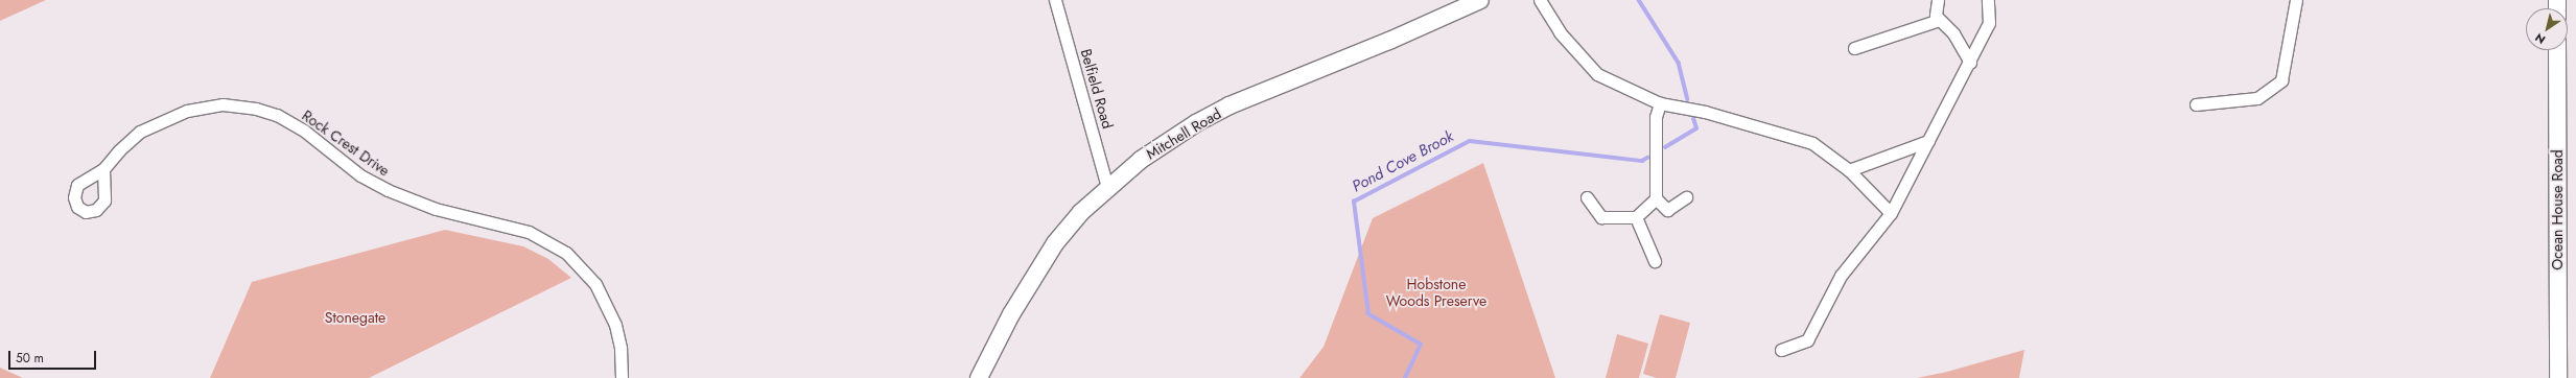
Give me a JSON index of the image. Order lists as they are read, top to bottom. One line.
{"streets":{"street":["Belfield Road","Mitchell Road","Rock Crest Drive","Ocean House Road"]},"crossings":[["Belfield Road","Mitchell Road"]],"water":["Pond Cove Brook"],"parks":["Hobstone Woods Preserve","Stonegate"],"scale_bar":"50 m","north":"bottom left"}
